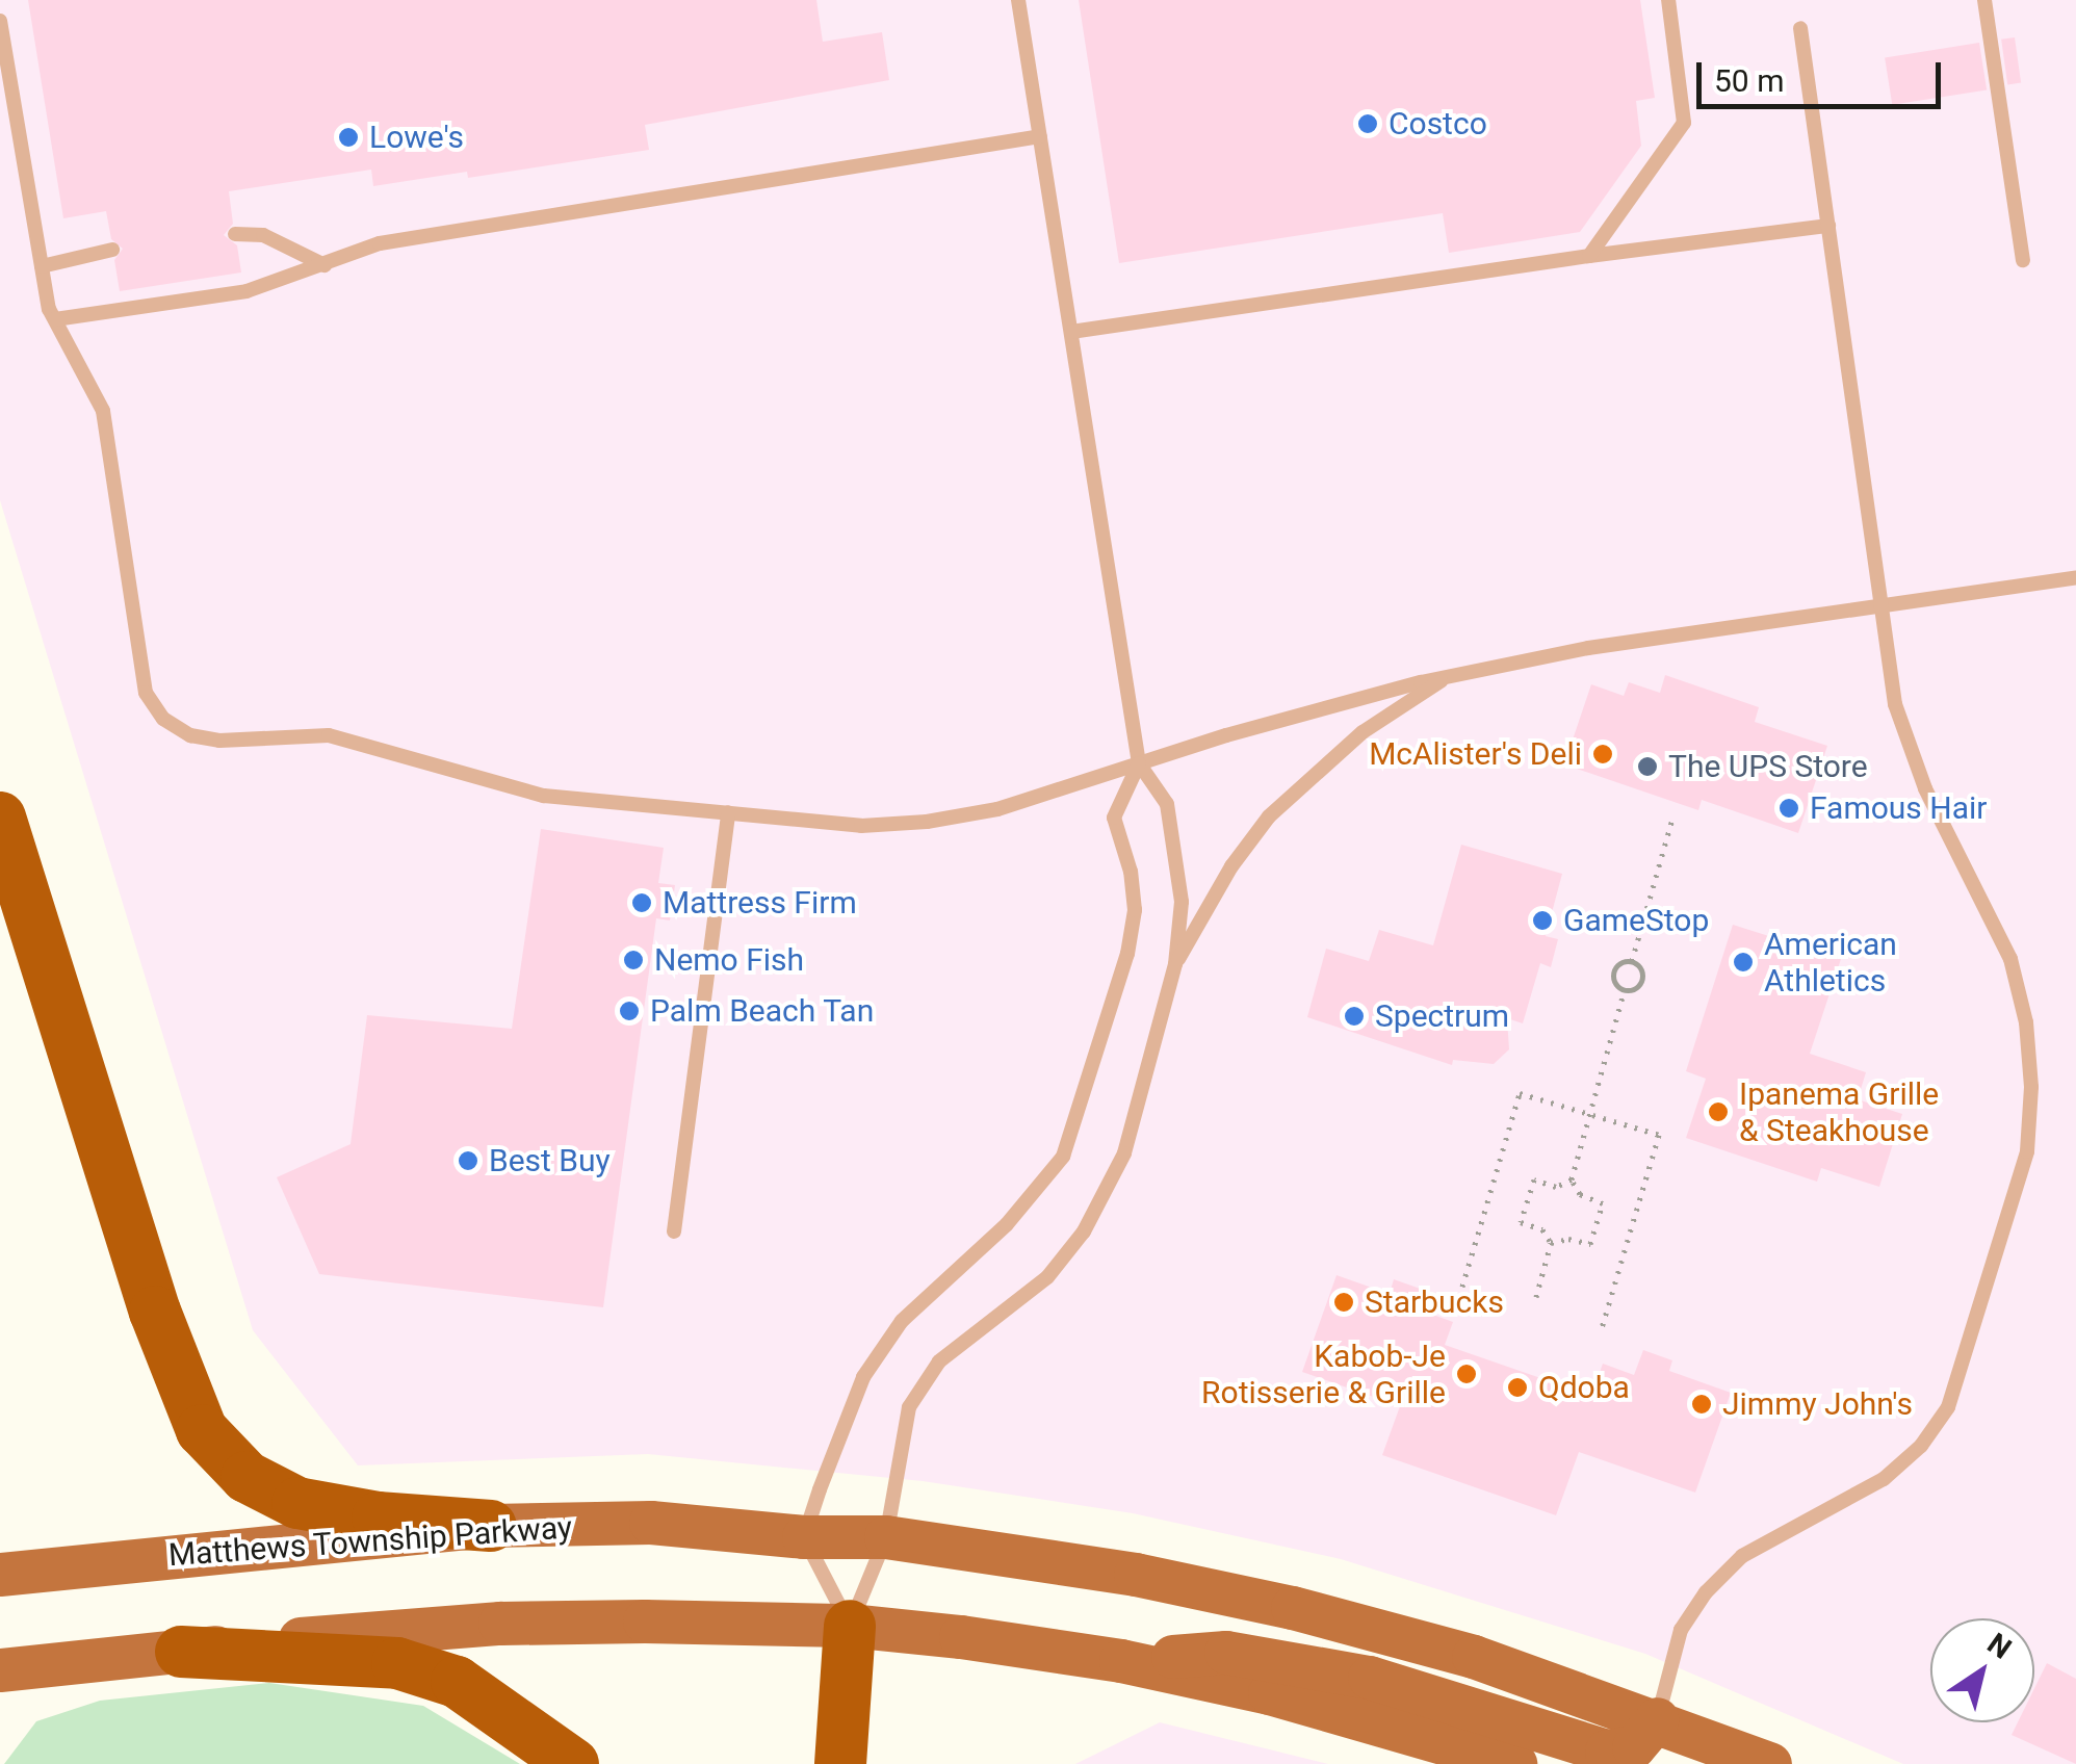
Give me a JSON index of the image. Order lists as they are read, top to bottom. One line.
{"streets":{"main road":["Matthews Township Parkway"]},"places":["Costco","Lowe's","McAlister's Deli","The UPS Store","Famous Hair","Mattress Firm","GameStop","Nemo Fish","American Athletics","Palm Beach Tan","Spectrum","Ipanema Grille & Steakhouse","Best Buy","Starbucks","Kabob-Je Rotisserie & Grille","Qdoba","Jimmy John's"],"scale_bar":"50 m","north":"top right"}
